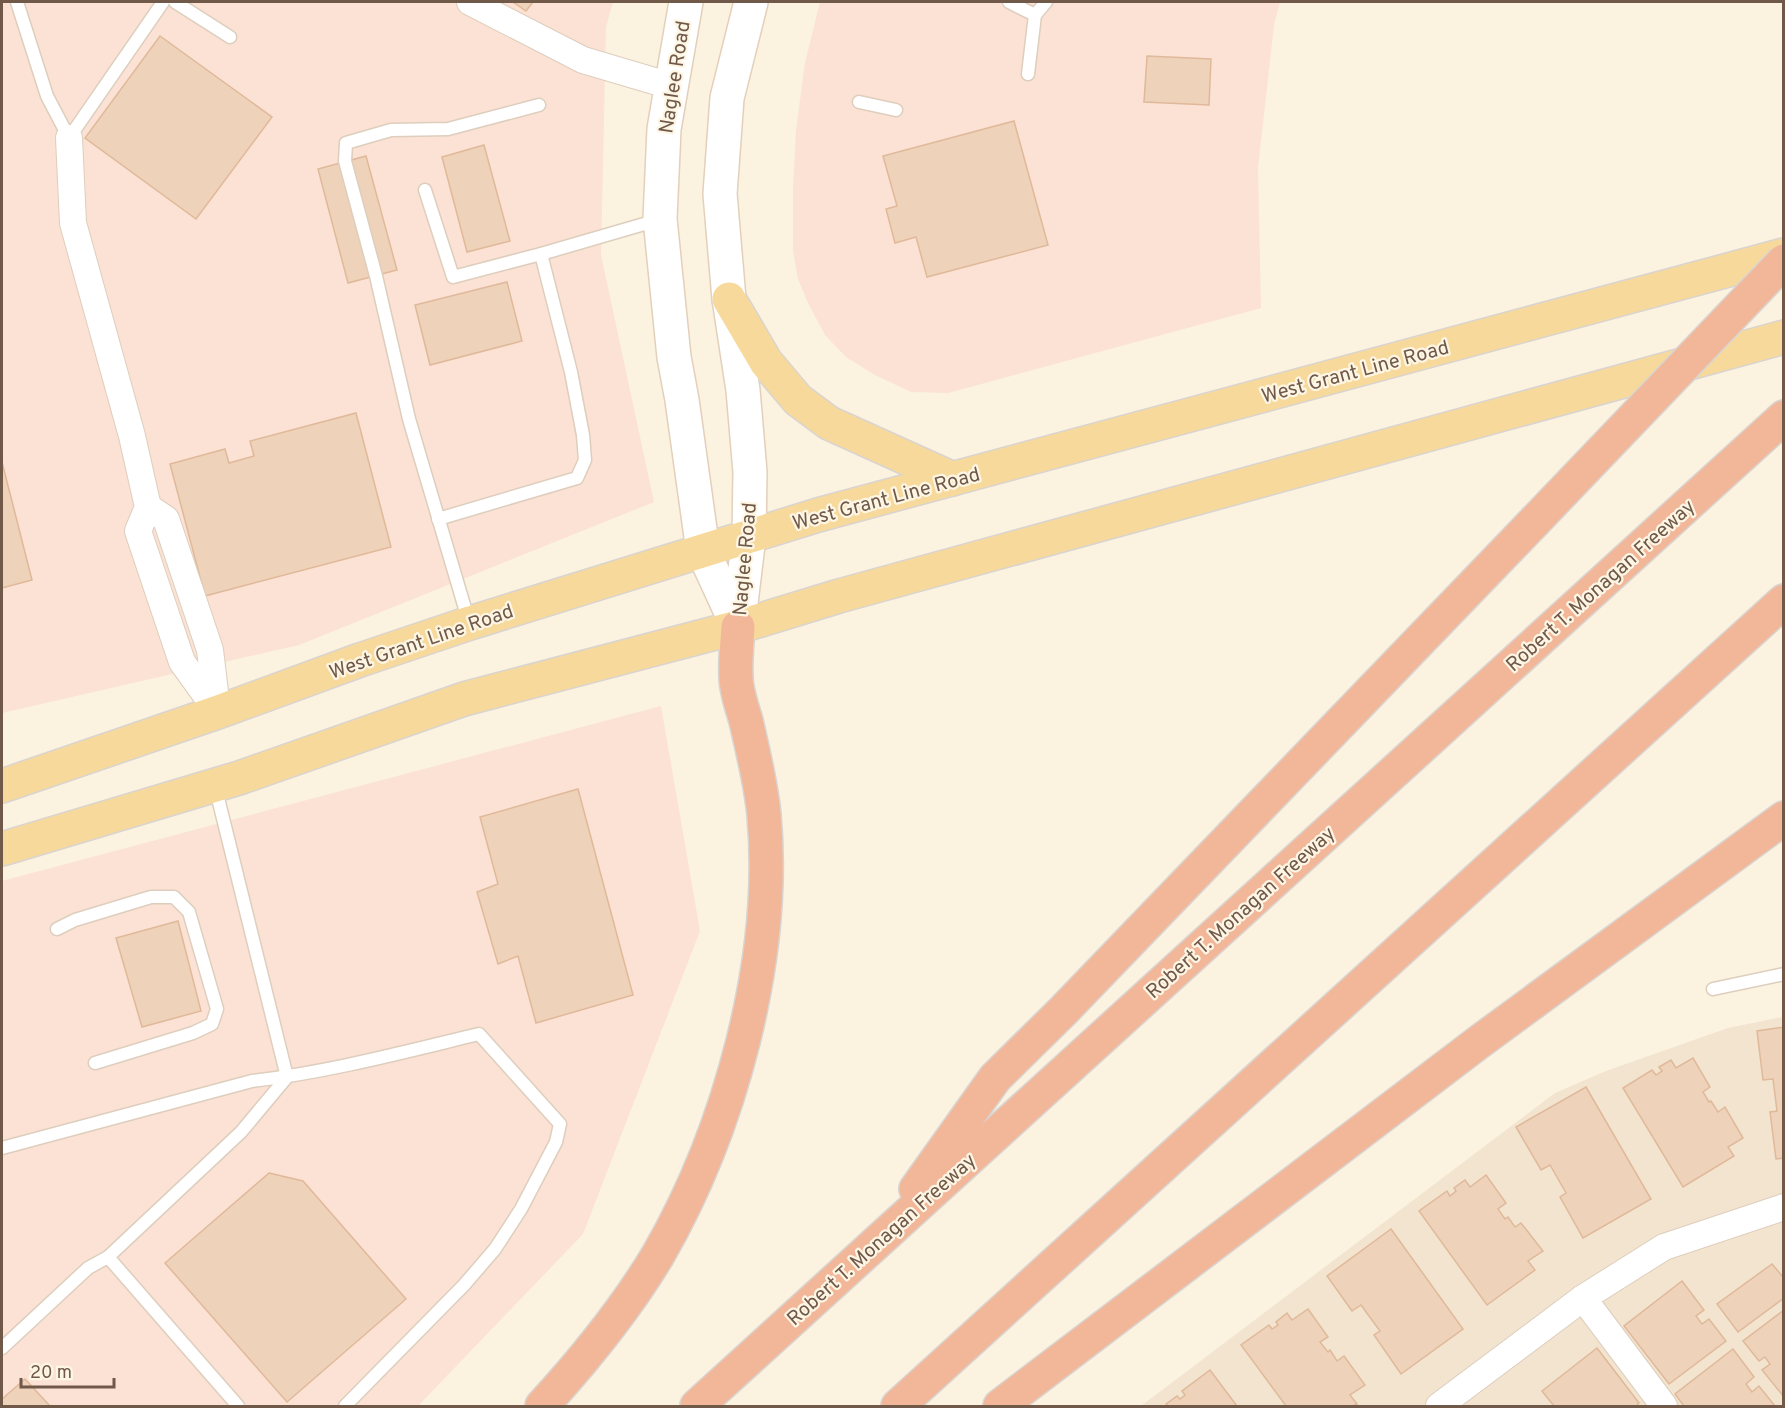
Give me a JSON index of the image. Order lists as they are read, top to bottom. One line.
{"streets":{"highway":["Robert T. Monagan Freeway"],"main road":["Naglee Road","West Grant Line Road"]},"crossings":[["Naglee Road","West Grant Line Road"]],"scale_bar":"20 m"}
